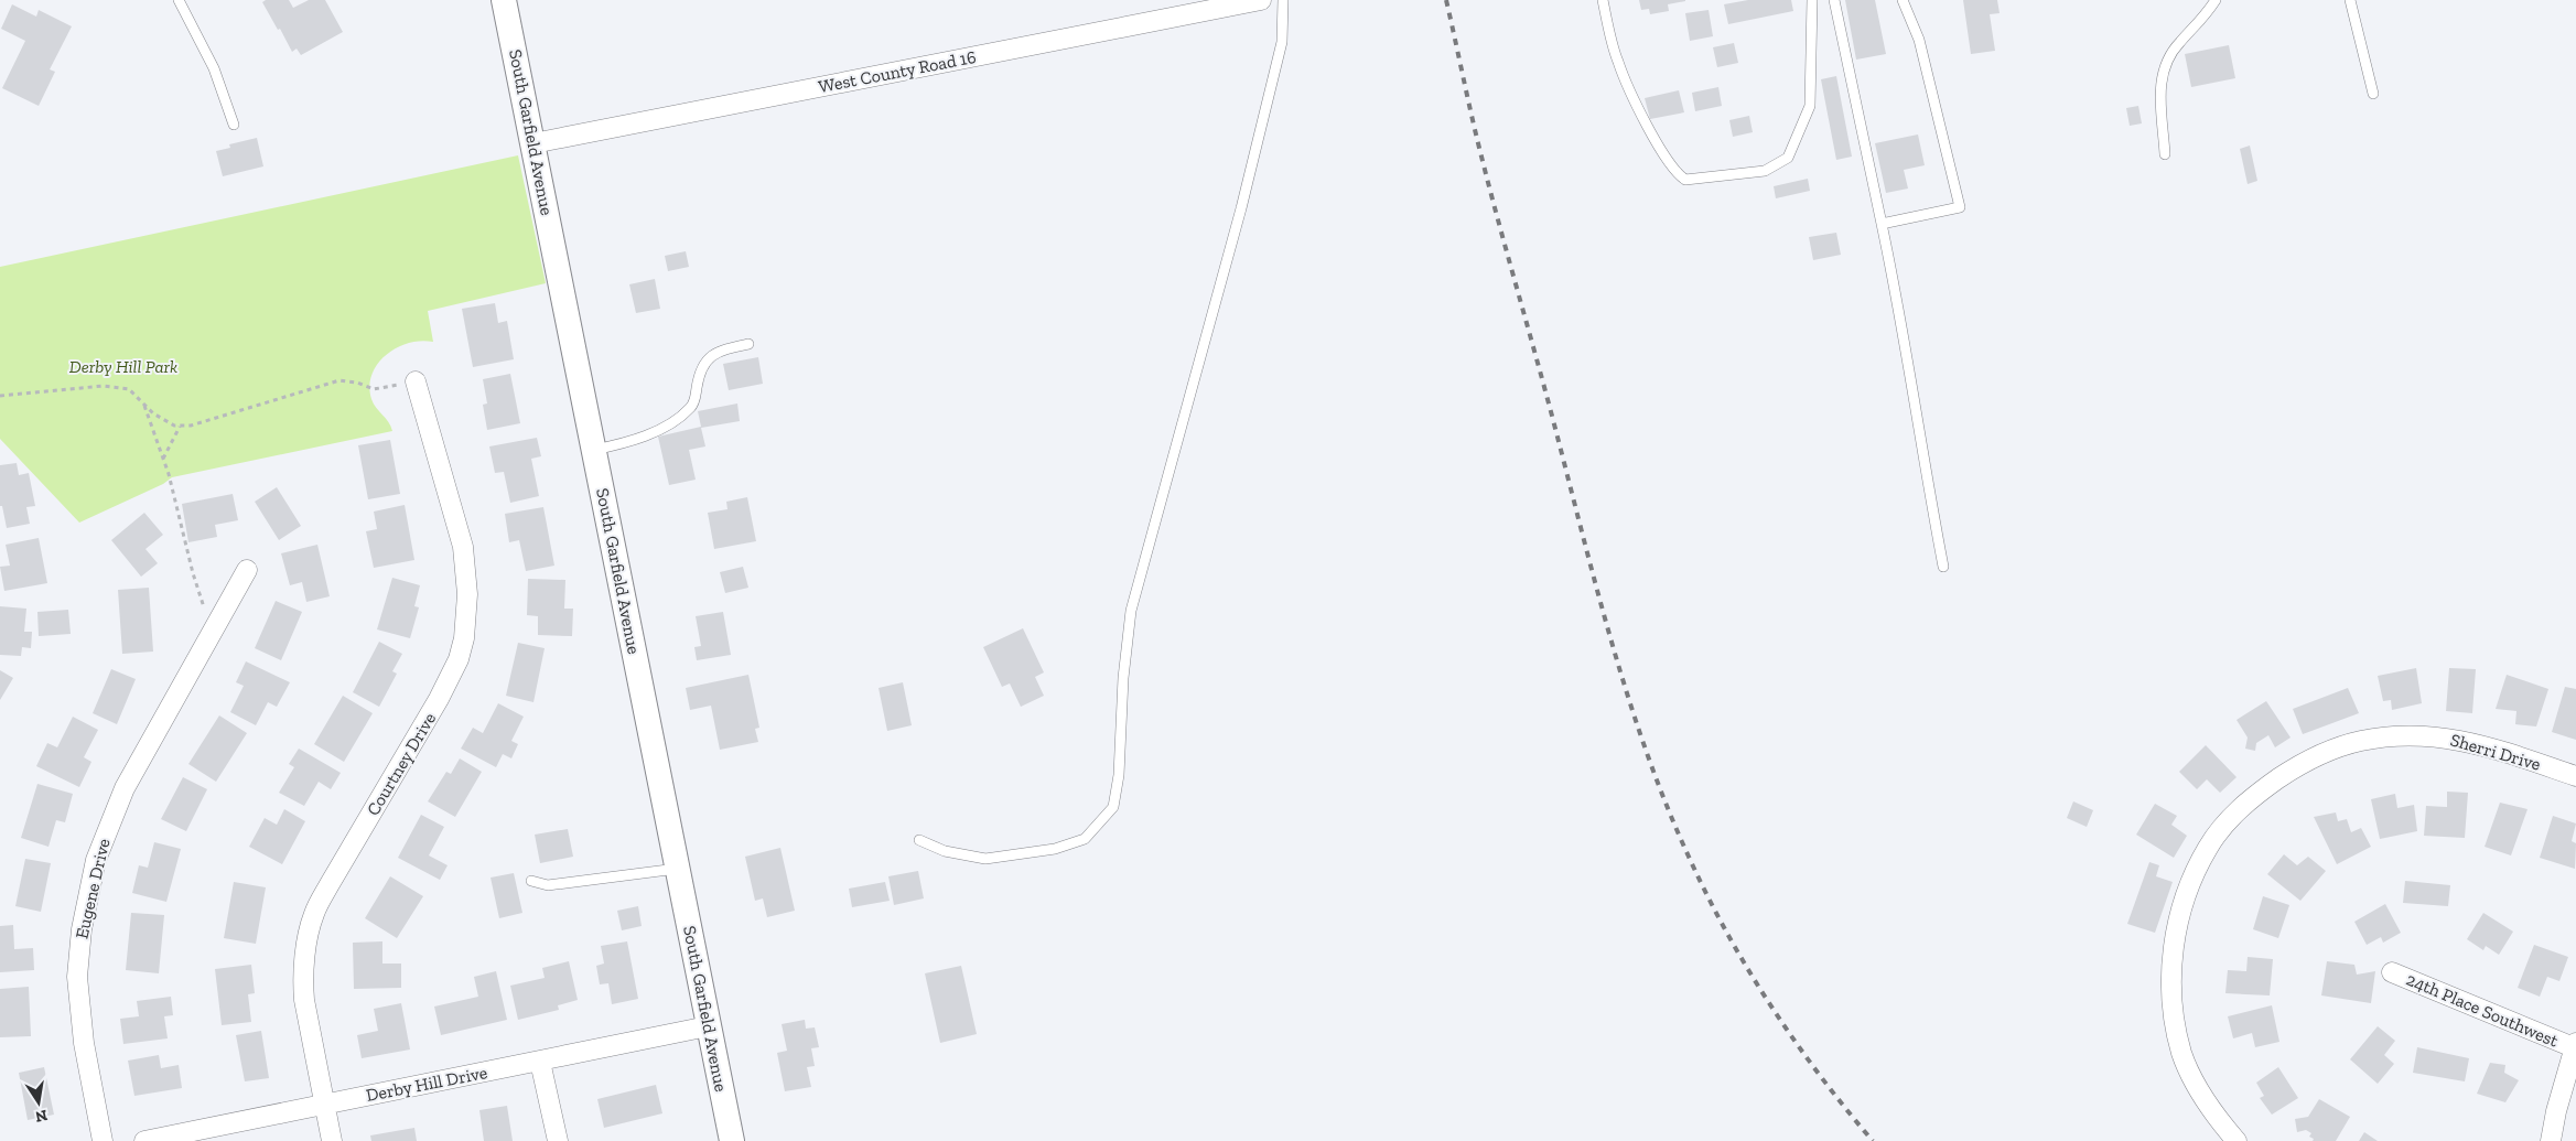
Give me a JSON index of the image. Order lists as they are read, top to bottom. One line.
{"streets":{"street":["West County Road 16","South Garfield Avenue","Sherri Drive","Courtney Drive","Eugene Drive","24th Place Southwest","Derby Hill Drive"]},"crossings":[["West County Road 16","South Garfield Avenue"],["South Garfield Avenue","Derby Hill Drive"],["Courtney Drive","Derby Hill Drive"]],"parks":["Derby Hill Park"],"north":"bottom"}
